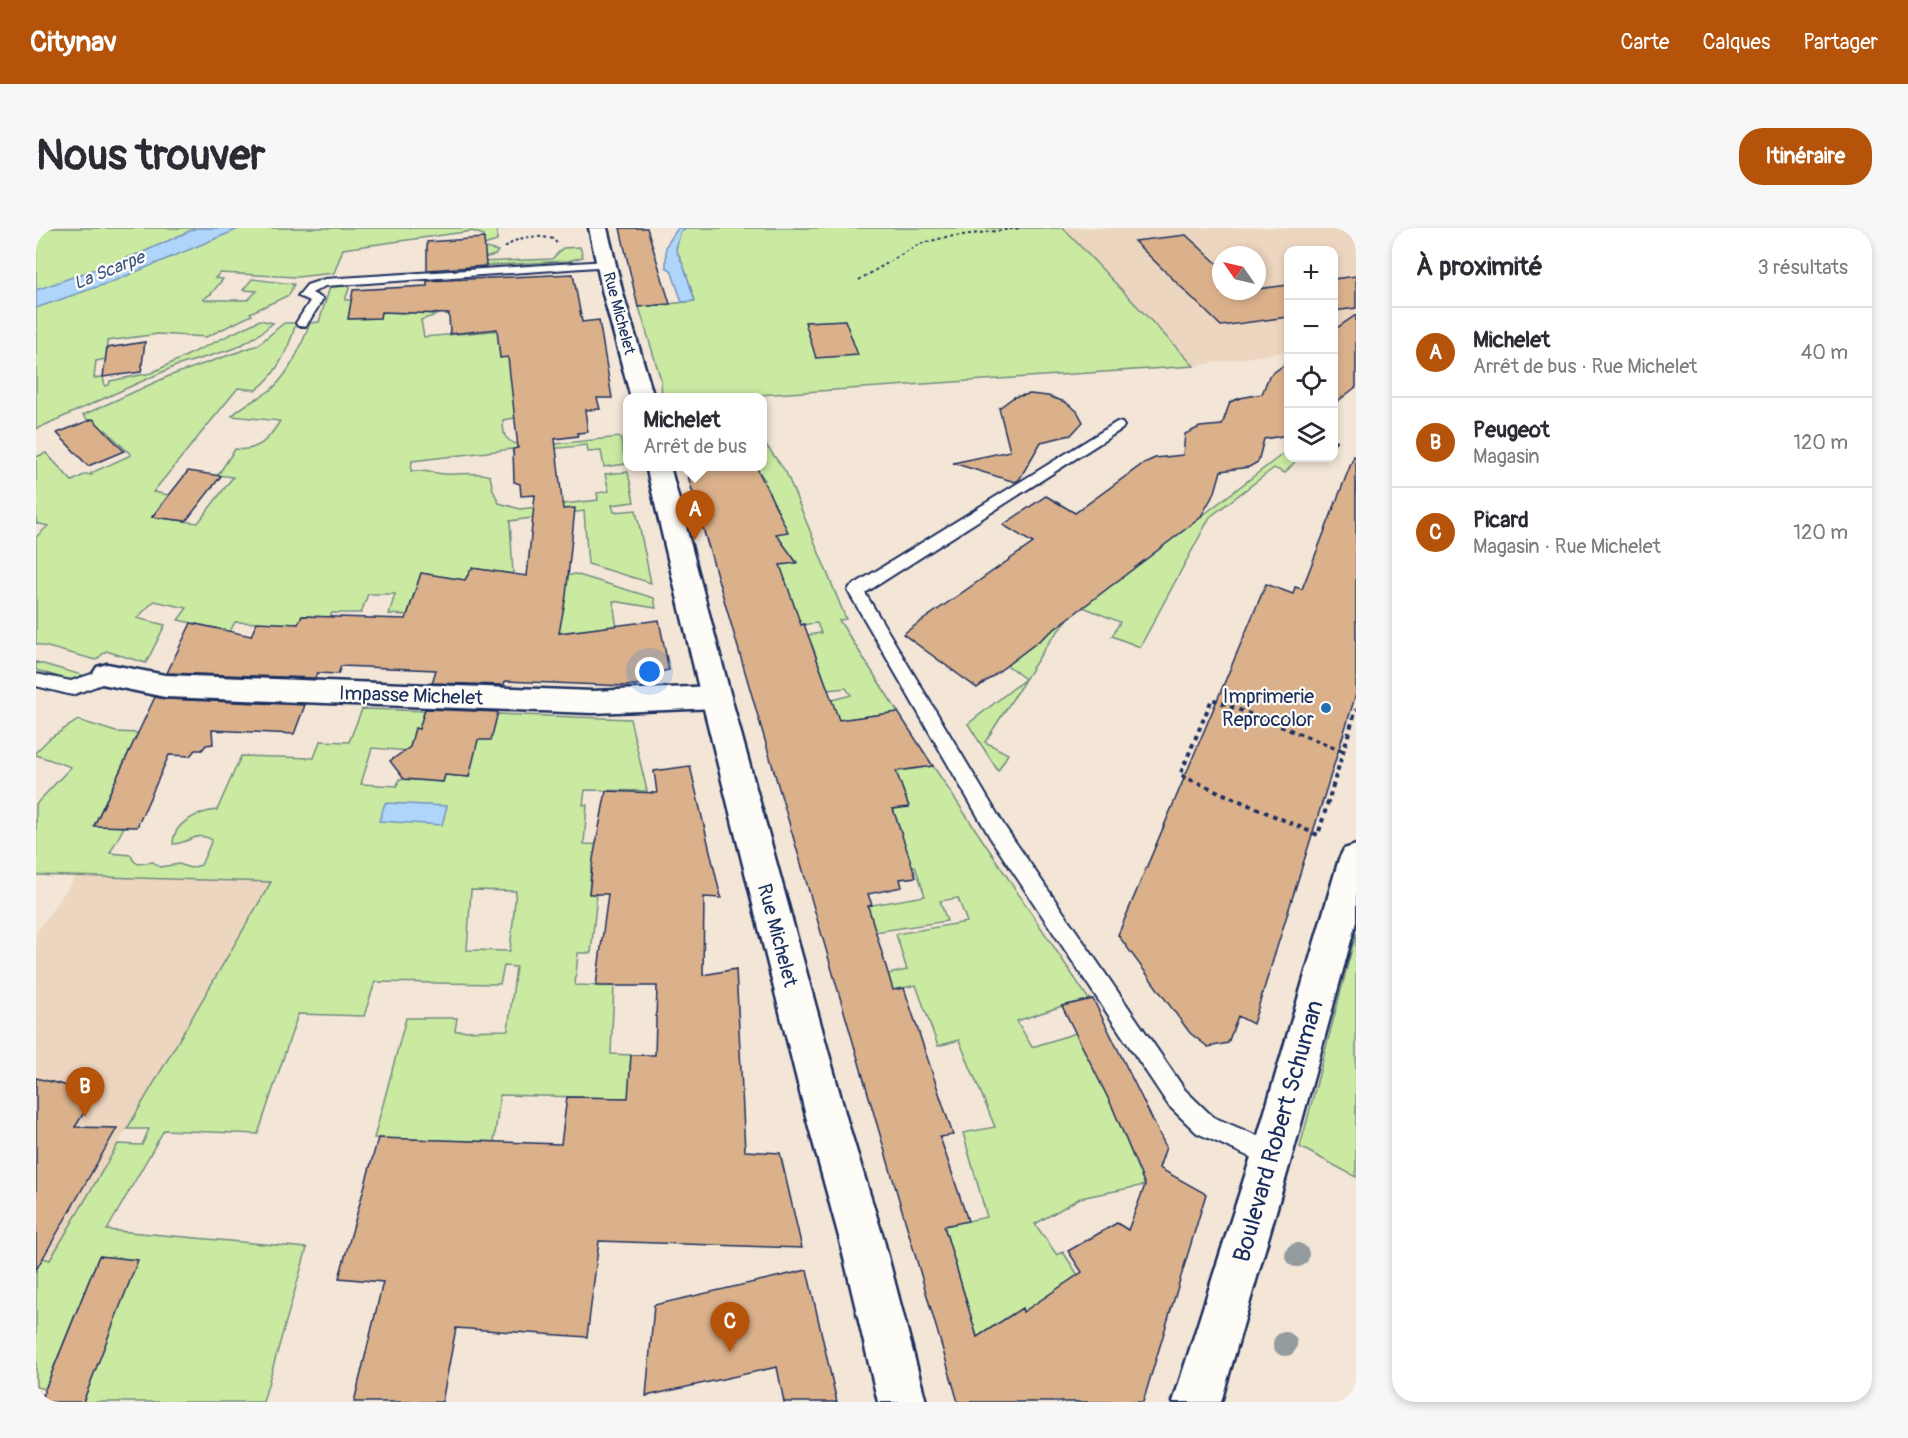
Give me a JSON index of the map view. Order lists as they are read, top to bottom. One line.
{"streets":{"main road":["Rue Michelet","Impasse Michelet","Boulevard Robert Schuman"]},"crossings":[["Rue Michelet","Impasse Michelet"]],"water":["La Scarpe"],"places":["Imprimerie Reprocolor"],"north":"top left","page":{"header":"Citynav","nav":["Carte","Calques","Partager"],"buttons":"Itinéraire","title":"Nous trouver","heading":["À proximité","3 résultats"],"map_buttons":["+","−"],"list":[{"mark":"A","name":"Michelet","note":"Arrêt de bus · Rue Michelet","value":"40 m"},{"mark":"B","name":"Peugeot","note":"Magasin","value":"120 m"},{"mark":"C","name":"Picard","note":"Magasin · Rue Michelet","value":"120 m"}],"popup":["Michelet","Arrêt de bus"],"pins":["A","B","C"]}}
